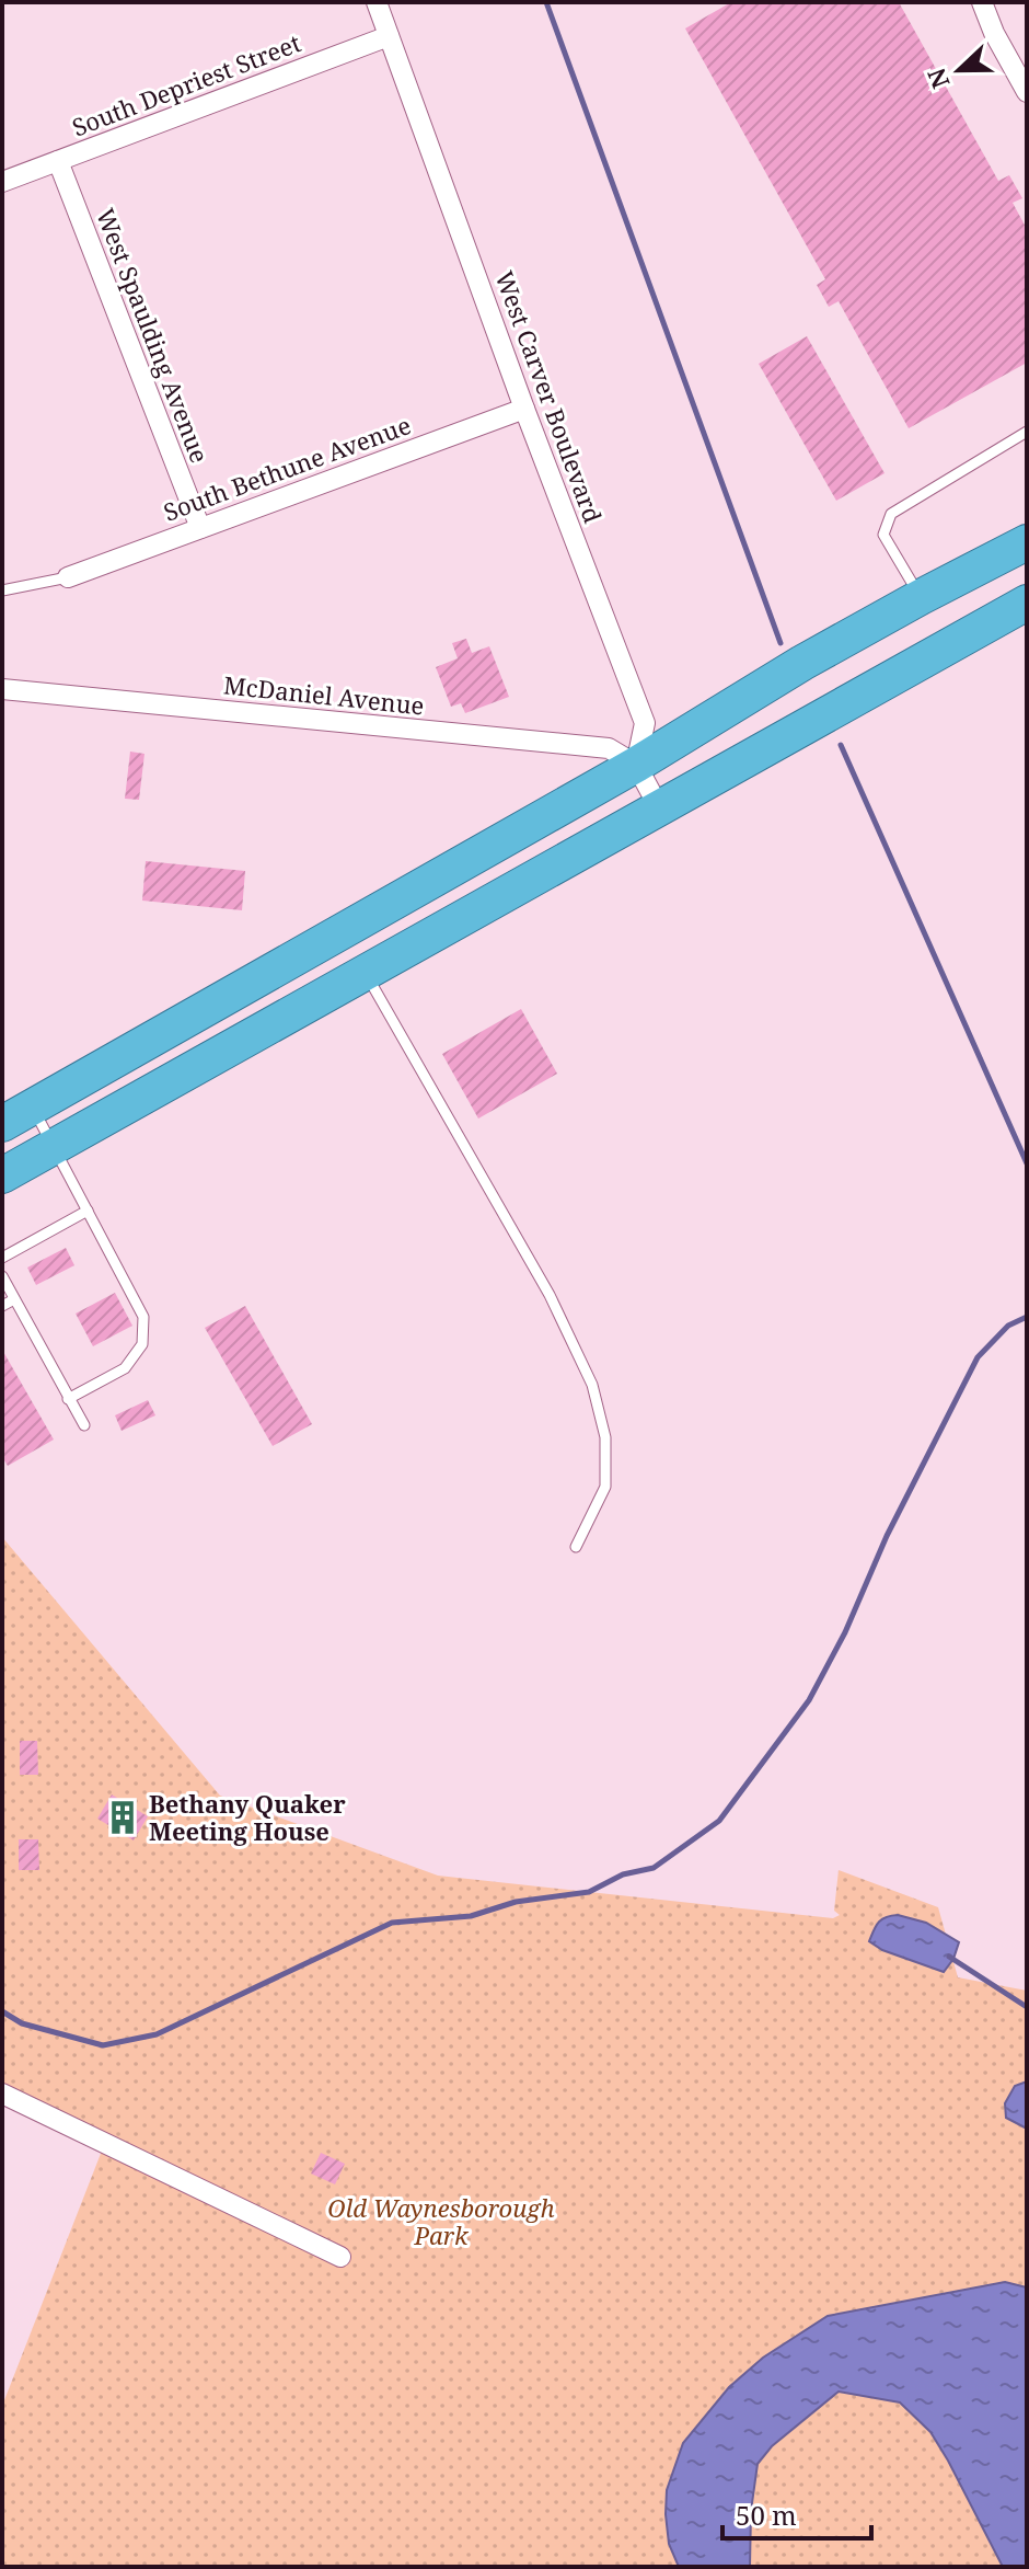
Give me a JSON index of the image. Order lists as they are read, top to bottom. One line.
{"streets":{"street":["South Depriest Street","West Spaulding Avenue","West Carver Boulevard","South Bethune Avenue","McDaniel Avenue"]},"crossings":[["South Depriest Street","West Spaulding Avenue"],["South Depriest Street","West Carver Boulevard"],["West Spaulding Avenue","South Bethune Avenue"],["West Carver Boulevard","South Bethune Avenue"],["West Carver Boulevard","McDaniel Avenue"]],"parks":["Old Waynesborough Park"],"places":{"building":["Bethany Quaker Meeting House"]},"scale_bar":"50 m","north":"left"}
